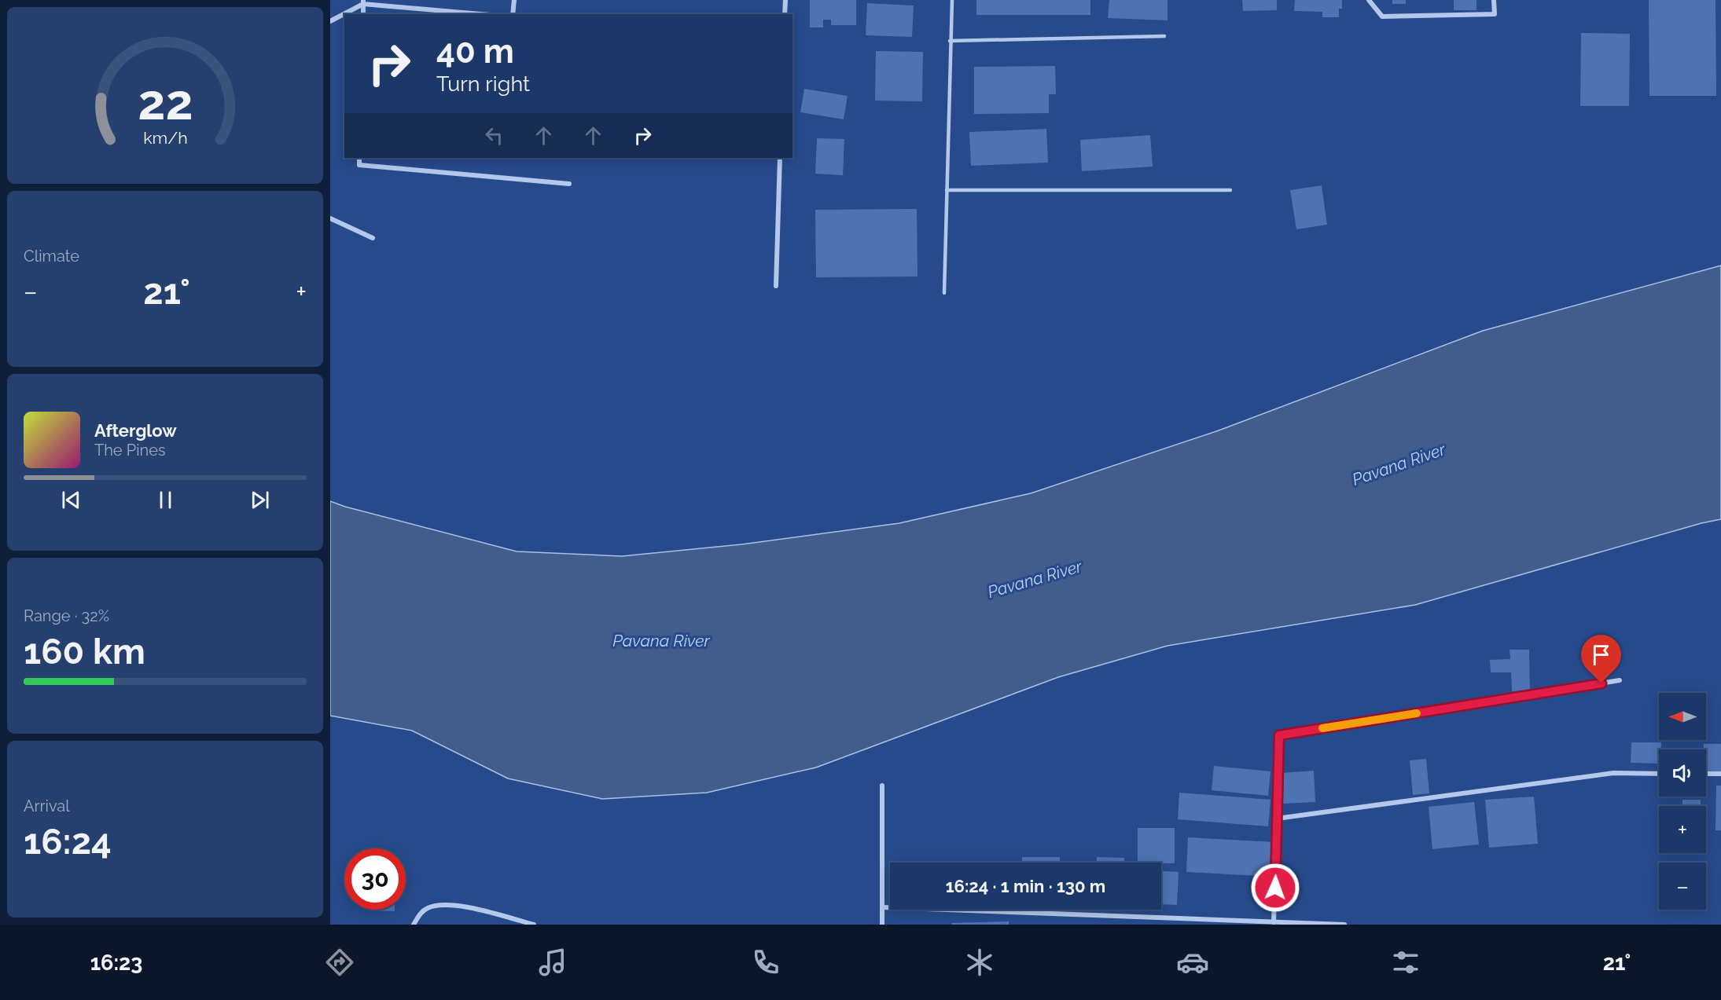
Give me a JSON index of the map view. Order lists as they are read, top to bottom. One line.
{"water":["Pavana River"],"north":"left","page":{"turn":["40 m","Turn right"],"tile":["Climate",["Range · 32%","160 km"],["Arrival","16:24"]],"heat":["−","21°","+"],"song":["Afterglow","The Pines"],"map_buttons":["+","−"],"limit":"30","trip":"16:24 · 1 min · 130 m","tabs":["16:23","21°"],"gauge":["22","km/h"]}}
